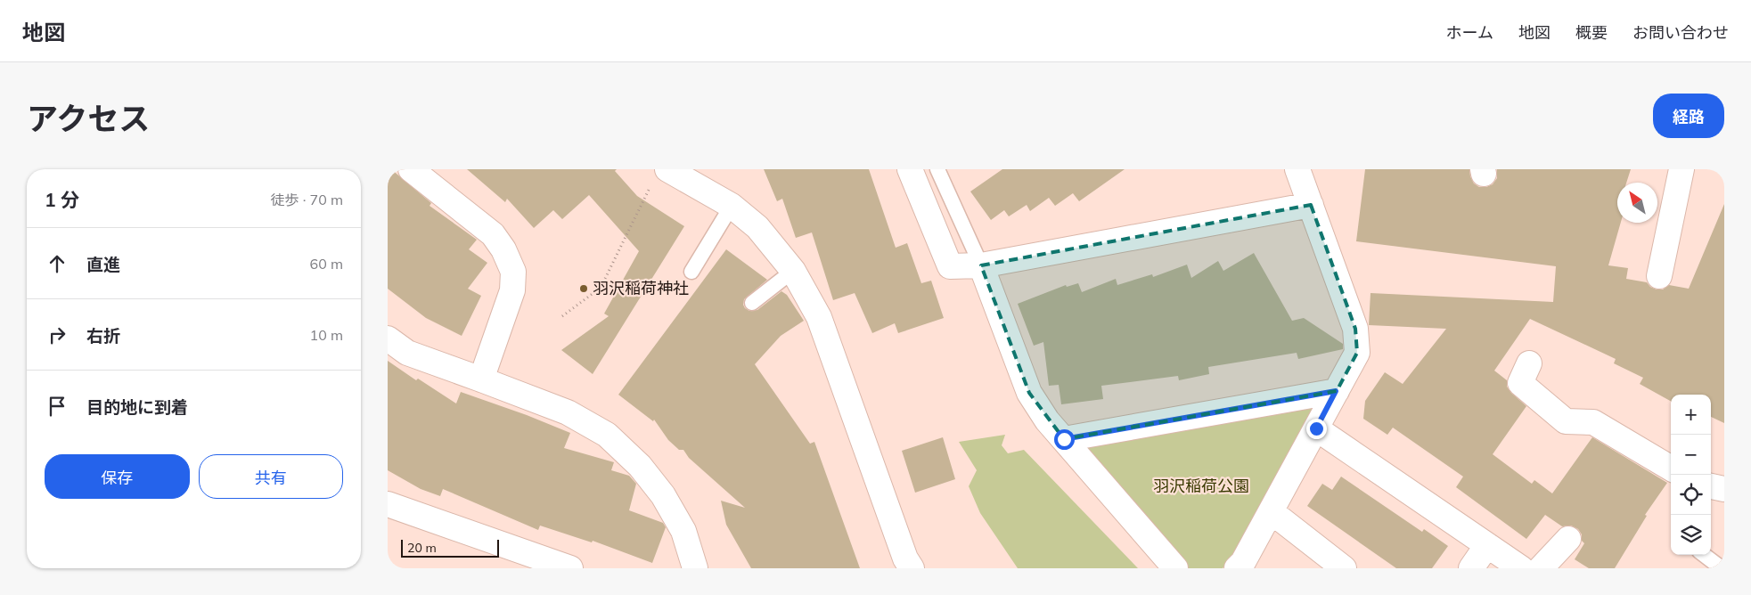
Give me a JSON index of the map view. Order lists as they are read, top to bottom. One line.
{"parks":["羽沢稲荷公園"],"places":["羽沢稲荷神社"],"scale_bar":"20 m","north":"top left","page":{"header":"地図","nav":["ホーム","地図","概要","お問い合わせ"],"title":"アクセス","buttons":["経路",["保存","共有"]],"heading":["1 分","徒歩 · 70 m"],"list":[["直進","60 m"],["右折","10 m"],"目的地に到着"],"map_buttons":["+","−"],"scale":"20 m"}}
